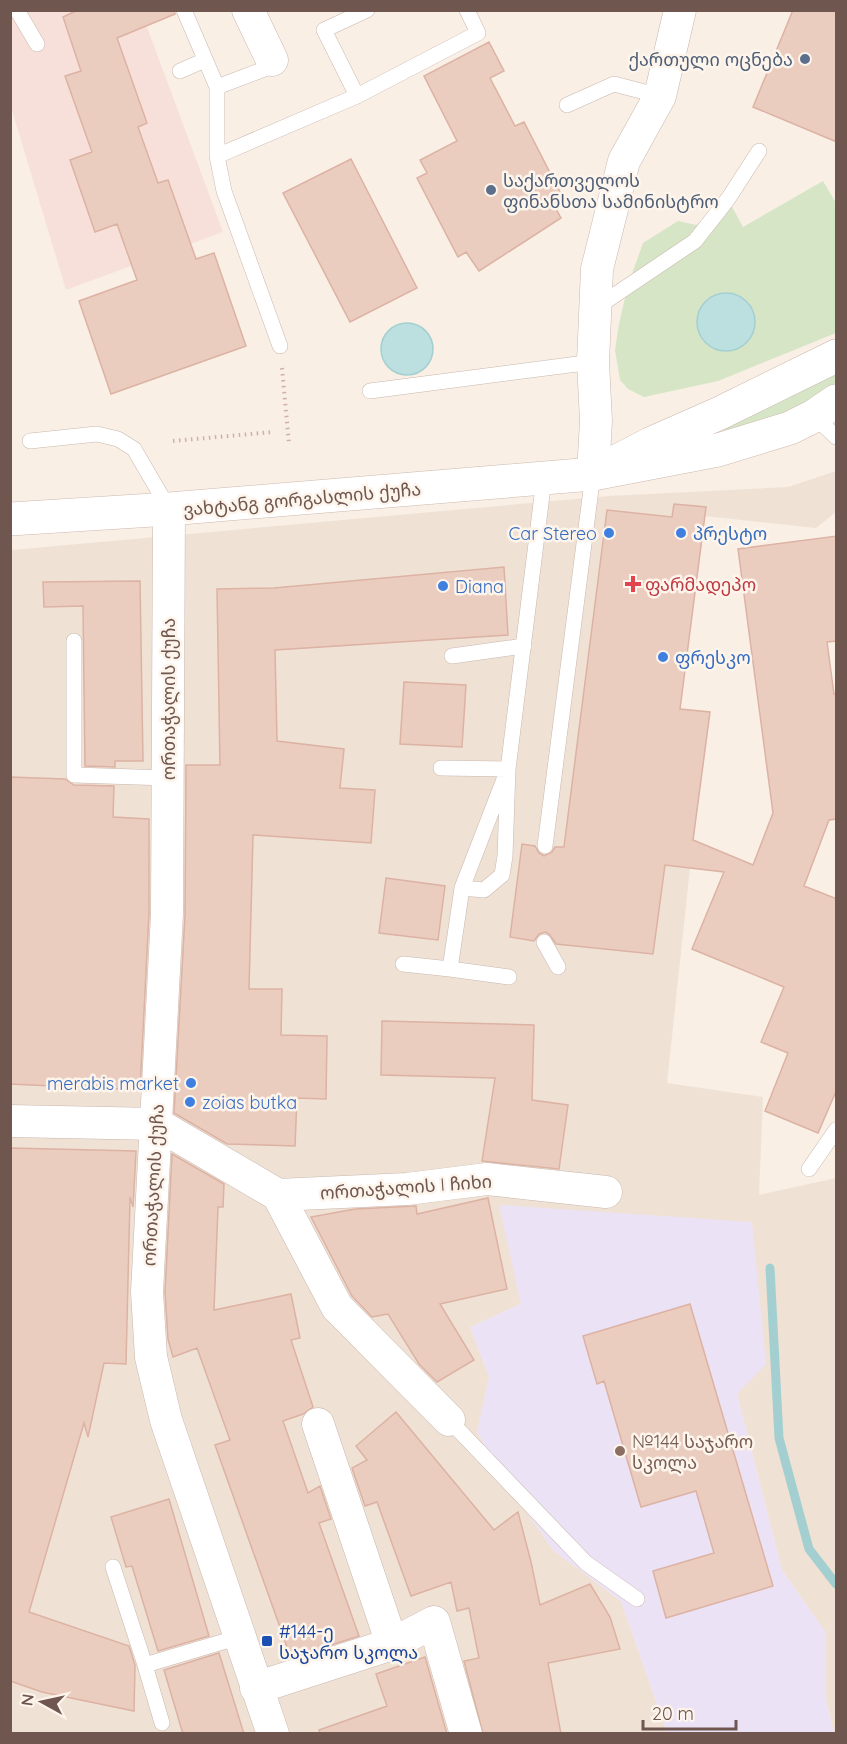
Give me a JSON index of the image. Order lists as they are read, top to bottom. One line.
{"streets":{"main road":["ვახტანგ გორგასლის ქუჩა"],"street":["ორთაჭალის ქუჩა","ორთაჭალის I ჩიხი"]},"crossings":[["ვახტანგ გორგასლის ქუჩა","ორთაჭალის ქუჩა"]],"places":{"other":["ქართული ოცნება","საქართველოს ფინანსთა სამინისტრო","Car Stereo","პრესტო","Diana","ფრესკო","merabis market","zoias butka","№144 საჯარო სკოლა"],"health":["ფარმადეპო"],"transit":["#144-ე საჯარო სკოლა"]},"scale_bar":"20 m","north":"left"}
